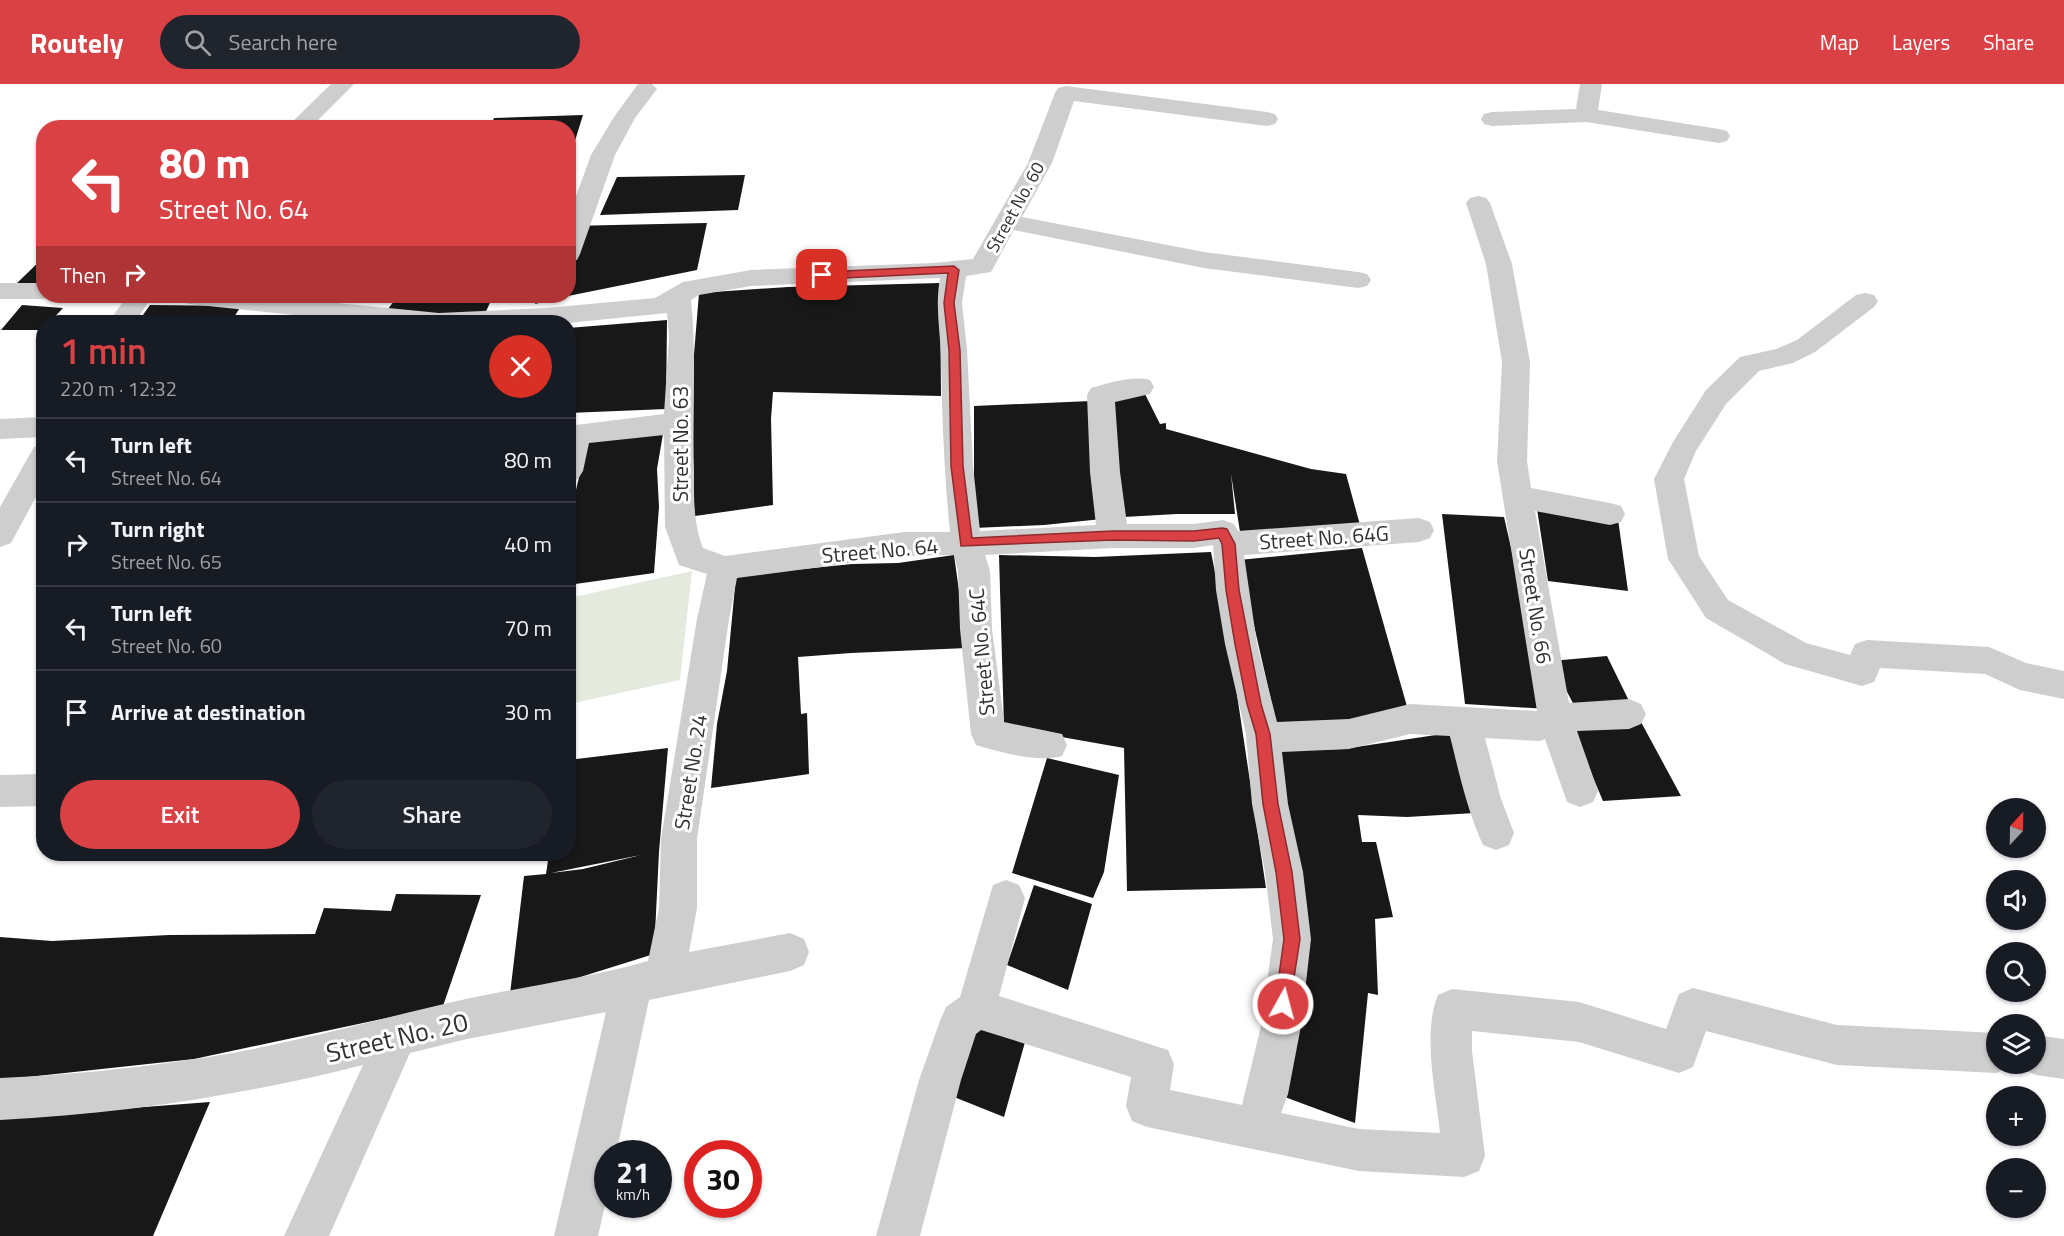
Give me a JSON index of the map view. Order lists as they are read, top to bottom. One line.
{"streets":{"street":["Street No. 60","Street No. 63","Street No. 64G","Street No. 64","Street No. 66","Street No. 64C","Street No. 24","Street No. 20"]},"crossings":[["Street No. 60","Street No. 63"],["Street No. 63","Street No. 64"],["Street No. 63","Street No. 24"],["Street No. 64G","Street No. 64"],["Street No. 64","Street No. 64C"],["Street No. 64","Street No. 24"],["Street No. 24","Street No. 20"]],"north":"top","page":{"header":"Routely","search":"Search here","nav":["Map","Layers","Share"],"turn":["80 m","Street No. 64"],"then":"Then","heading":["1 min","220 m · 12:32"],"list":[{"name":"Turn left","note":"Street No. 64","value":"80 m"},{"name":"Turn right","note":"Street No. 65","value":"40 m"},{"name":"Turn left","note":"Street No. 60","value":"70 m"},{"name":"Arrive at destination","value":"30 m"}],"buttons":["Exit","Share"],"map_buttons":["+","−"],"speed":"21 km/h","limit":"30"}}
